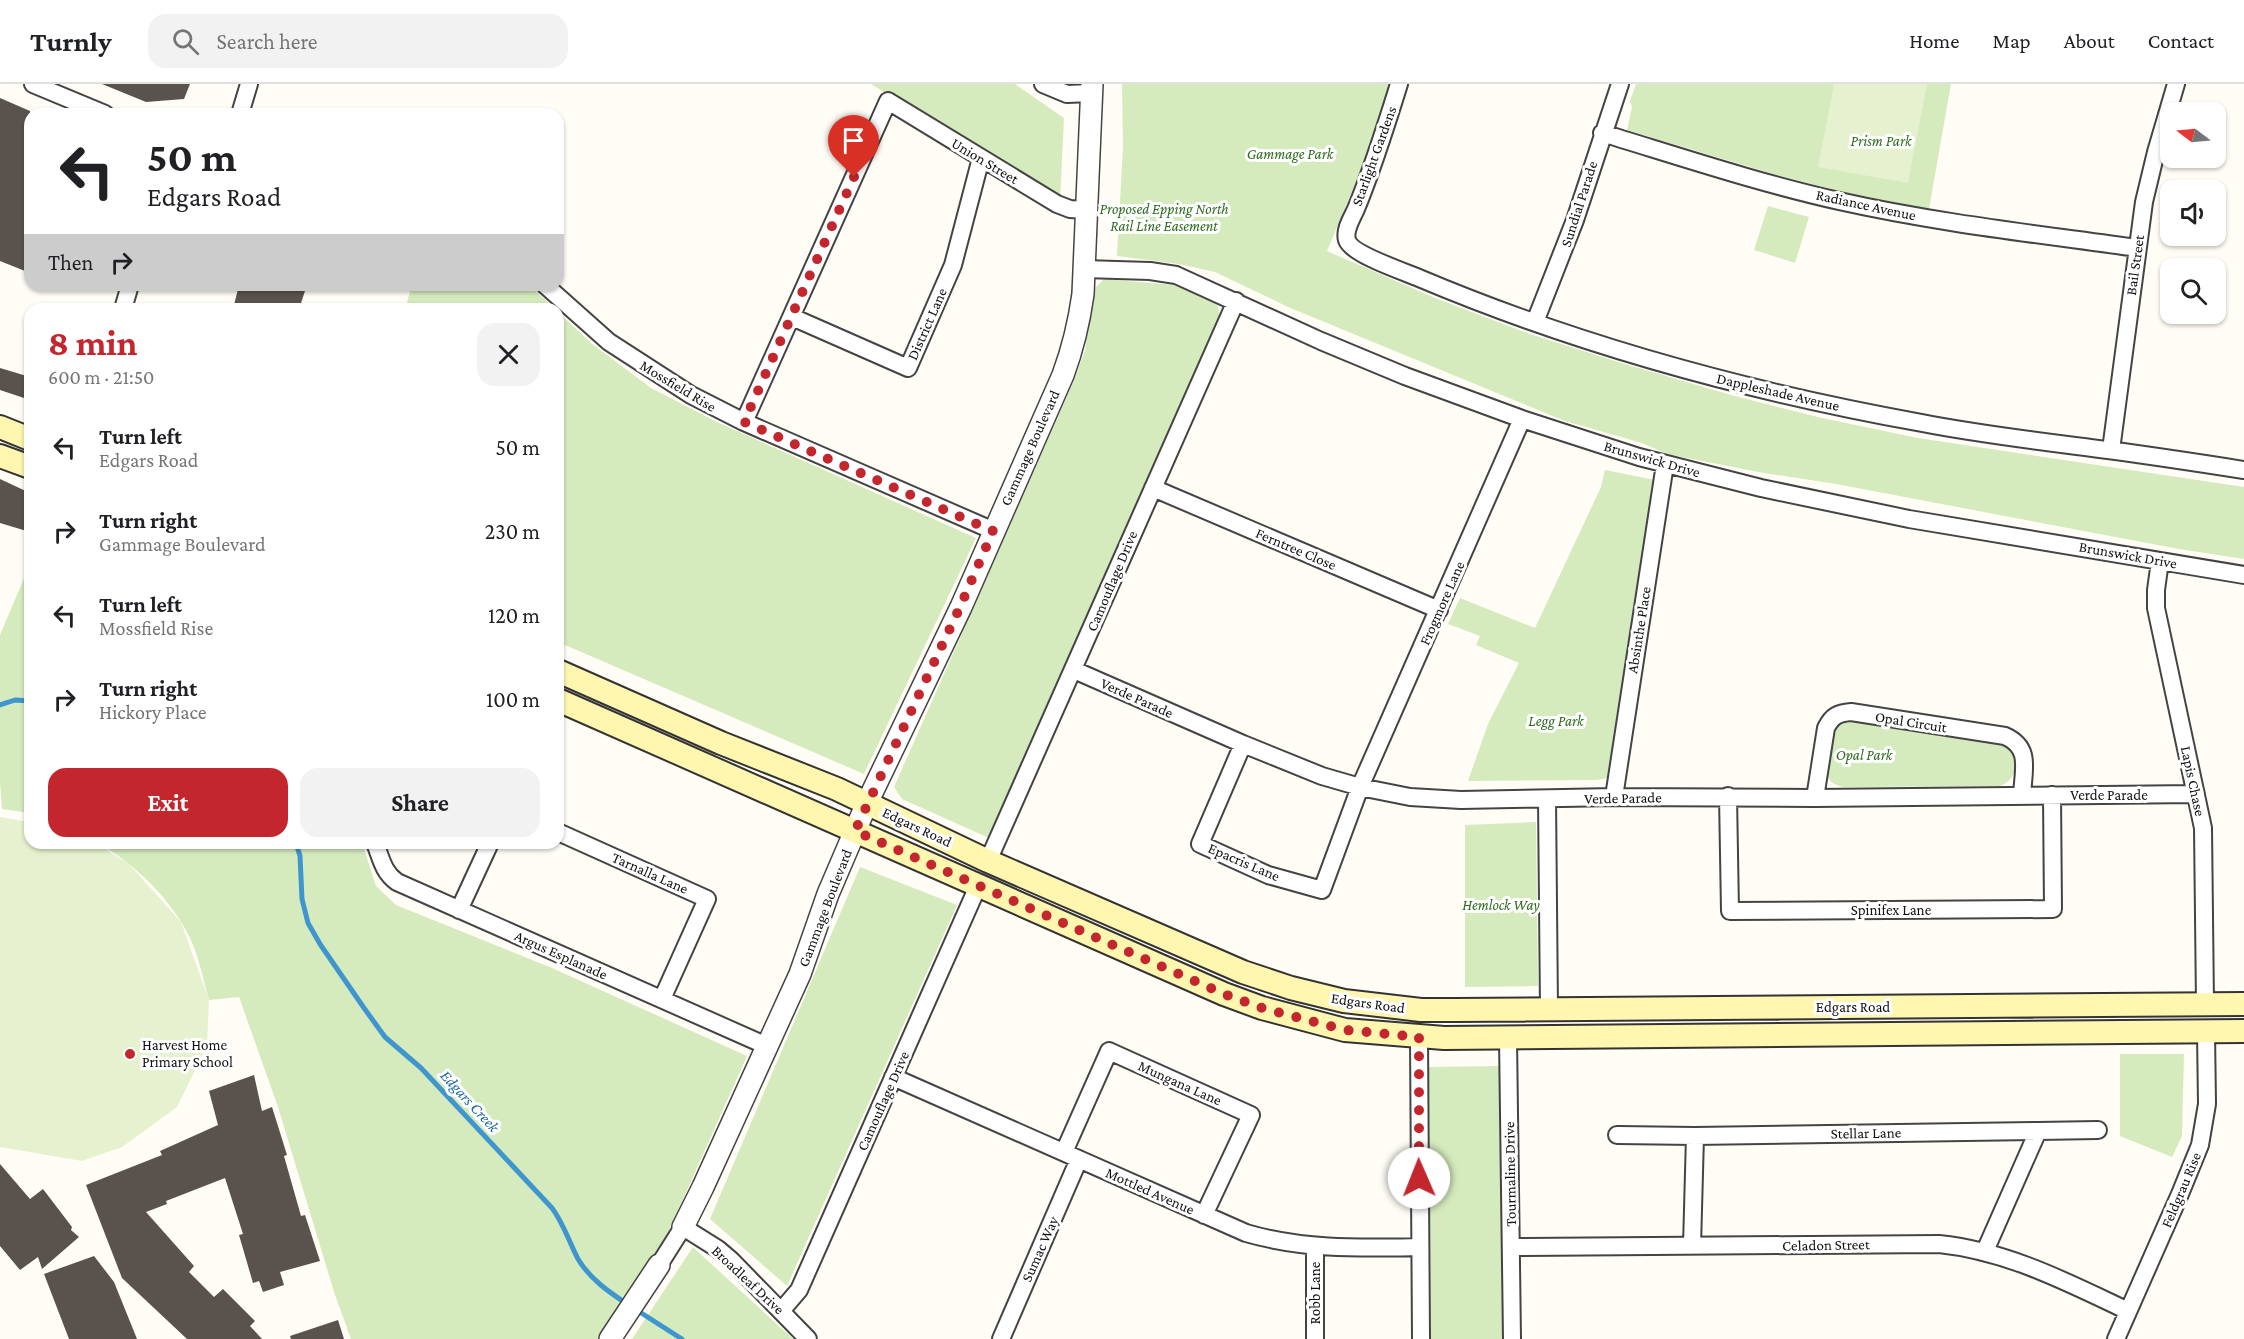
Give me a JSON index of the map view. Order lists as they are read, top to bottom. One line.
{"streets":{"main road":["Edgars Road"],"street":["Starlight Gardens","Union Street","Sundial Parade","Radiance Avenue","Bail Street","District Lane","Mossfield Rise","Dappleshade Avenue","Gammage Boulevard","Brunswick Drive","Ferntree Close","Camouflage Drive","Frogmore Lane","Absinthe Place","Verde Parade","Opal Circuit","Lapis Chase","Epacris Lane","Tarnalla Lane","Spinifex Lane","Argus Esplanade","Mungana Lane","Stellar Lane","Tourmaline Drive","Feldgrau Rise","Mottled Avenue","Celadon Street","Sumac Way","Broadleaf Drive","Robb Lane"]},"crossings":[["Starlight Gardens","Dappleshade Avenue"],["Union Street","District Lane"],["Union Street","Gammage Boulevard"],["Sundial Parade","Radiance Avenue"],["Sundial Parade","Dappleshade Avenue"],["Radiance Avenue","Bail Street"],["Bail Street","Dappleshade Avenue"],["Mossfield Rise","Gammage Boulevard"],["Gammage Boulevard","Brunswick Drive"],["Gammage Boulevard","Edgars Road"],["Gammage Boulevard","Argus Esplanade"],["Gammage Boulevard","Broadleaf Drive"],["Brunswick Drive","Camouflage Drive"],["Brunswick Drive","Frogmore Lane"],["Brunswick Drive","Absinthe Place"],["Brunswick Drive","Lapis Chase"],["Ferntree Close","Camouflage Drive"],["Ferntree Close","Frogmore Lane"],["Camouflage Drive","Verde Parade"],["Camouflage Drive","Edgars Road"],["Camouflage Drive","Mottled Avenue"],["Camouflage Drive","Broadleaf Drive"],["Frogmore Lane","Verde Parade"],["Frogmore Lane","Epacris Lane"],["Absinthe Place","Verde Parade"],["Verde Parade","Opal Circuit"],["Verde Parade","Lapis Chase"],["Verde Parade","Epacris Lane"],["Verde Parade","Spinifex Lane"],["Lapis Chase","Edgars Road"],["Edgars Road","Tourmaline Drive"],["Edgars Road","Feldgrau Rise"],["Tarnalla Lane","Argus Esplanade"],["Mungana Lane","Mottled Avenue"],["Tourmaline Drive","Celadon Street"],["Feldgrau Rise","Celadon Street"],["Mottled Avenue","Sumac Way"],["Mottled Avenue","Robb Lane"]],"water":["Edgars Creek"],"parks":["Prism Park","Gammage Park","Proposed Epping North Rail Line Easement","Legg Park","Opal Park","Hemlock Way"],"places":["Harvest Home Primary School"],"north":"left","page":{"header":"Turnly","search":"Search here","nav":["Home","Map","About","Contact"],"turn":["50 m","Edgars Road"],"then":"Then","heading":["8 min","600 m · 21:50"],"list":[{"name":"Turn left","note":"Edgars Road","value":"50 m"},{"name":"Turn right","note":"Gammage Boulevard","value":"230 m"},{"name":"Turn left","note":"Mossfield Rise","value":"120 m"},{"name":"Turn right","note":"Hickory Place","value":"100 m"}],"buttons":["Exit","Share"]}}
